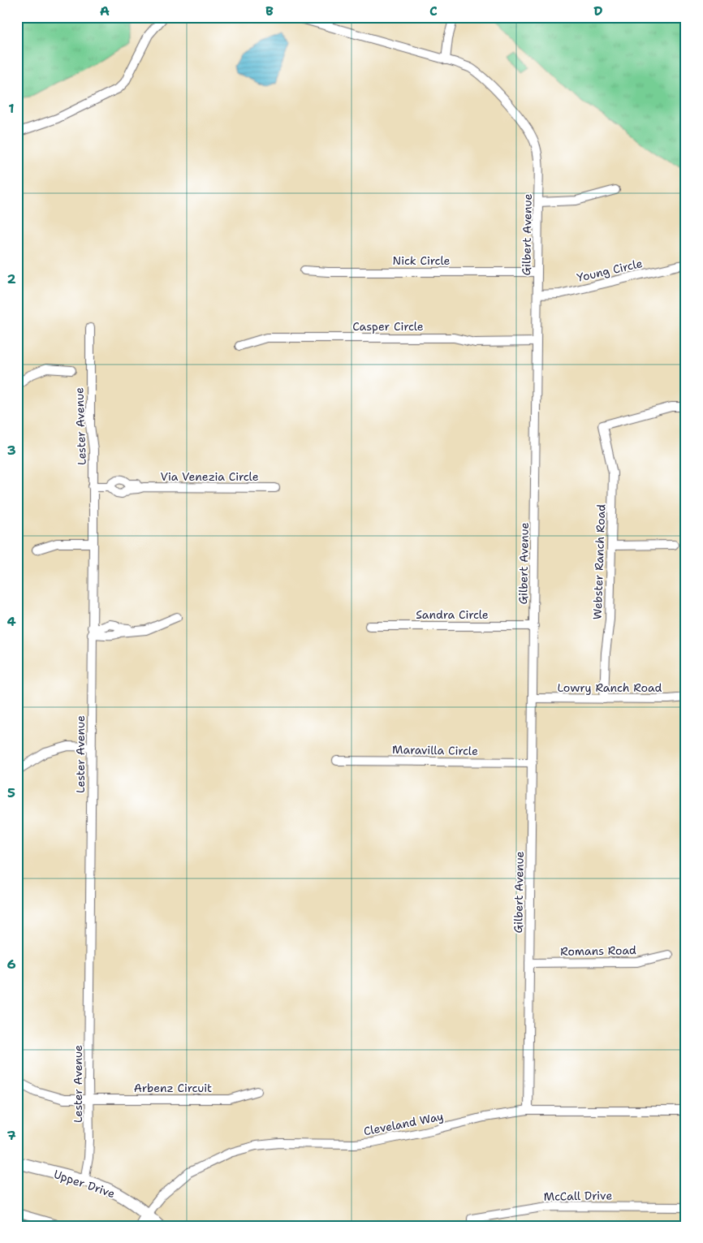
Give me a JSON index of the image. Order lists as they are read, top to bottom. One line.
{"streets":{"main road":["Upper Drive"],"street":["Gilbert Avenue","Nick Circle","Young Circle","Casper Circle","Lester Avenue","Via Venezia Circle","Webster Ranch Road","Sandra Circle","Lowry Ranch Road","Maravilla Circle","Romans Road","Arbenz Circuit","Cleveland Way","McCall Drive"]},"crossings":[["Gilbert Avenue","Nick Circle"],["Gilbert Avenue","Young Circle"],["Gilbert Avenue","Casper Circle"],["Gilbert Avenue","Sandra Circle"],["Gilbert Avenue","Lowry Ranch Road"],["Gilbert Avenue","Maravilla Circle"],["Gilbert Avenue","Romans Road"],["Gilbert Avenue","Cleveland Way"],["Lester Avenue","Via Venezia Circle"],["Lester Avenue","Arbenz Circuit"],["Lester Avenue","Upper Drive"],["Webster Ranch Road","Lowry Ranch Road"],["Cleveland Way","Upper Drive"]],"grid":{"columns":["A","B","C","D"],"rows":["1","2","3","4","5","6","7"]}}
